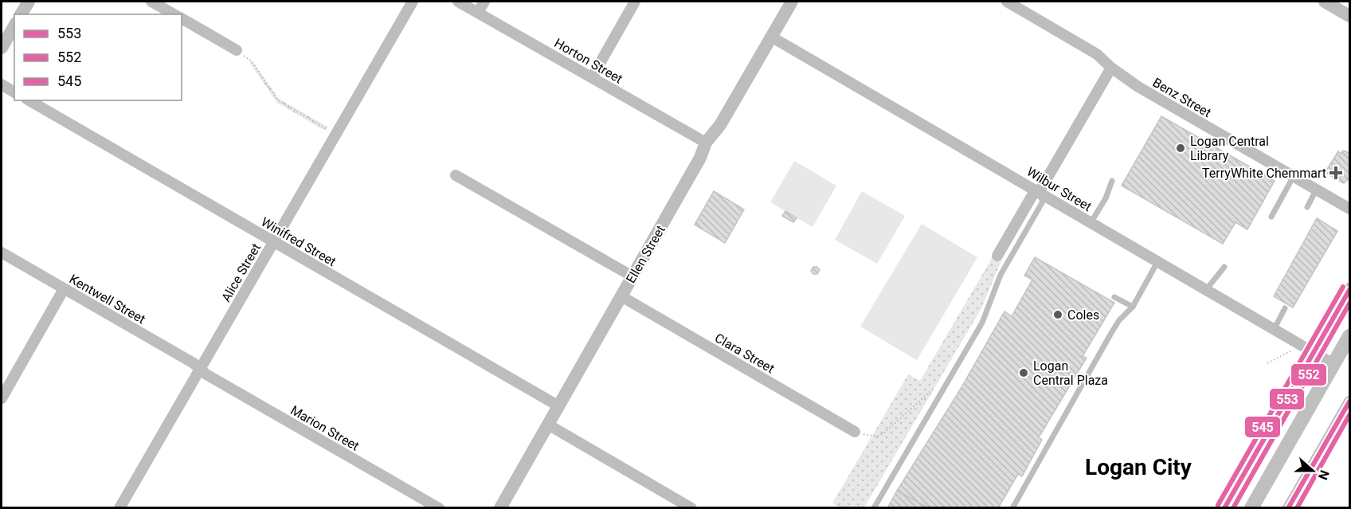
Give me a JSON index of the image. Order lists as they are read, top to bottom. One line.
{"streets":{"street":["Horton Street","Benz Street","Wilbur Street","Winifred Street","Ellen Street","Alice Street","Kentwell Street","Clara Street","Marion Street"]},"crossings":[["Horton Street","Ellen Street"],["Wilbur Street","Ellen Street"],["Winifred Street","Ellen Street"],["Winifred Street","Alice Street"],["Ellen Street","Clara Street"],["Alice Street","Kentwell Street"],["Alice Street","Marion Street"],["Kentwell Street","Marion Street"]],"districts":["Logan City"],"places":{"other":["Logan Central Library","Coles","Logan Central Plaza"],"health":["TerryWhite Chemmart"]},"lines":["transit line 545","transit line 553","transit line 552"],"legend":["553","552","545"],"north":"right"}
